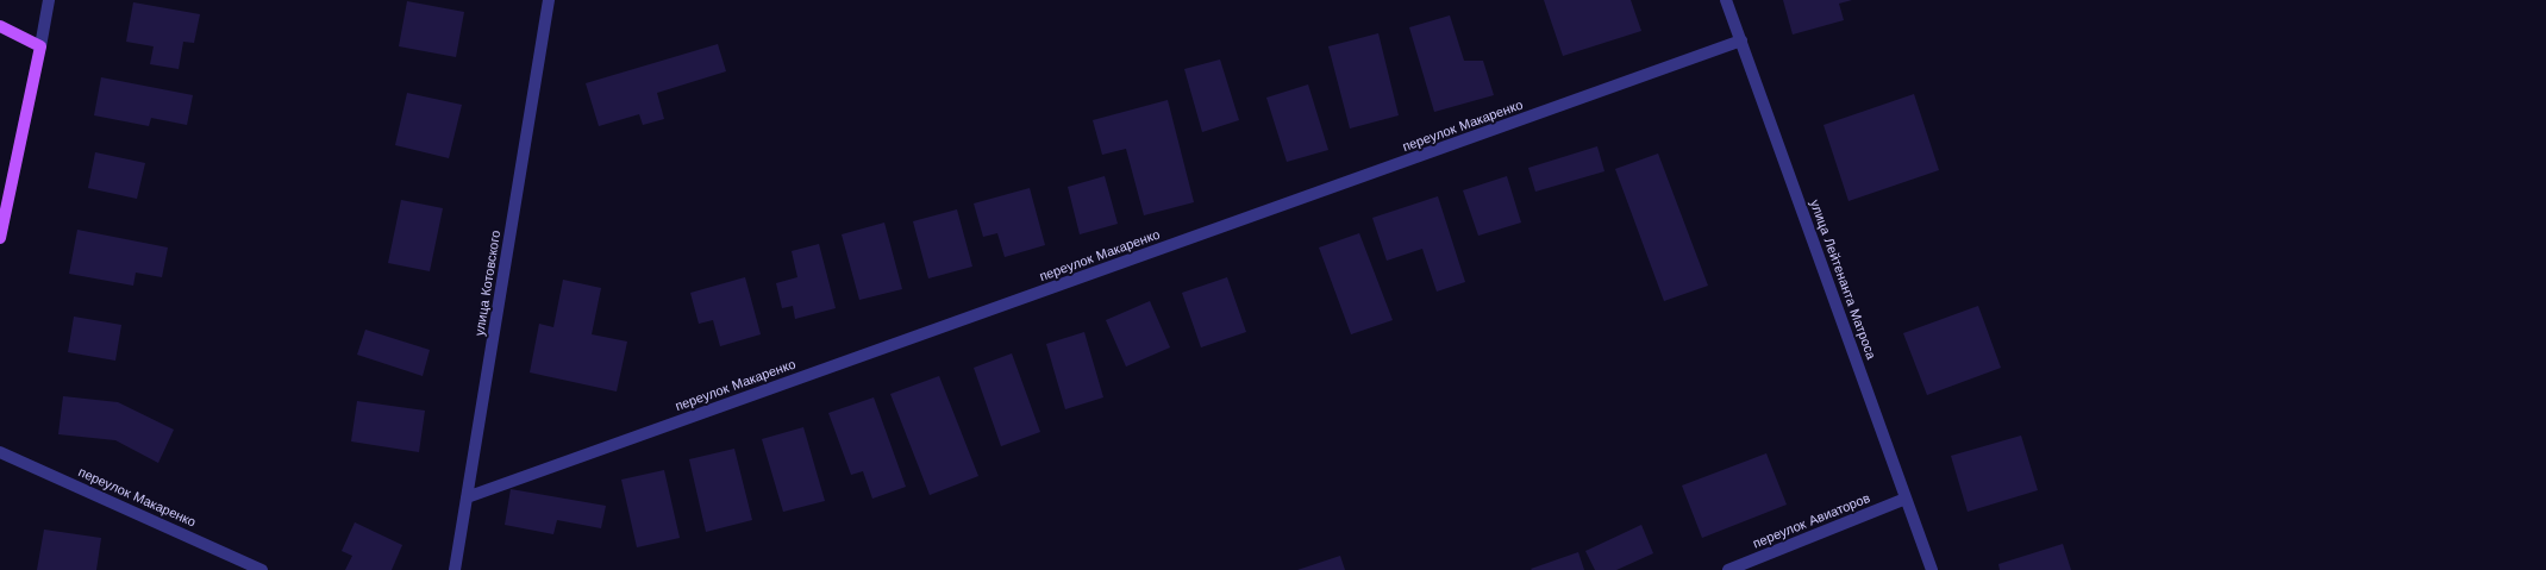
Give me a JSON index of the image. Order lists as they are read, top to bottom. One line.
{"streets":{"street":["переулок Макаренко","улица Лейтенанта Матроса","улица Котовского","переулок Авиаторов"]},"crossings":[["переулок Макаренко","улица Лейтенанта Матроса"],["переулок Макаренко","улица Котовского"],["улица Лейтенанта Матроса","переулок Авиаторов"]]}
